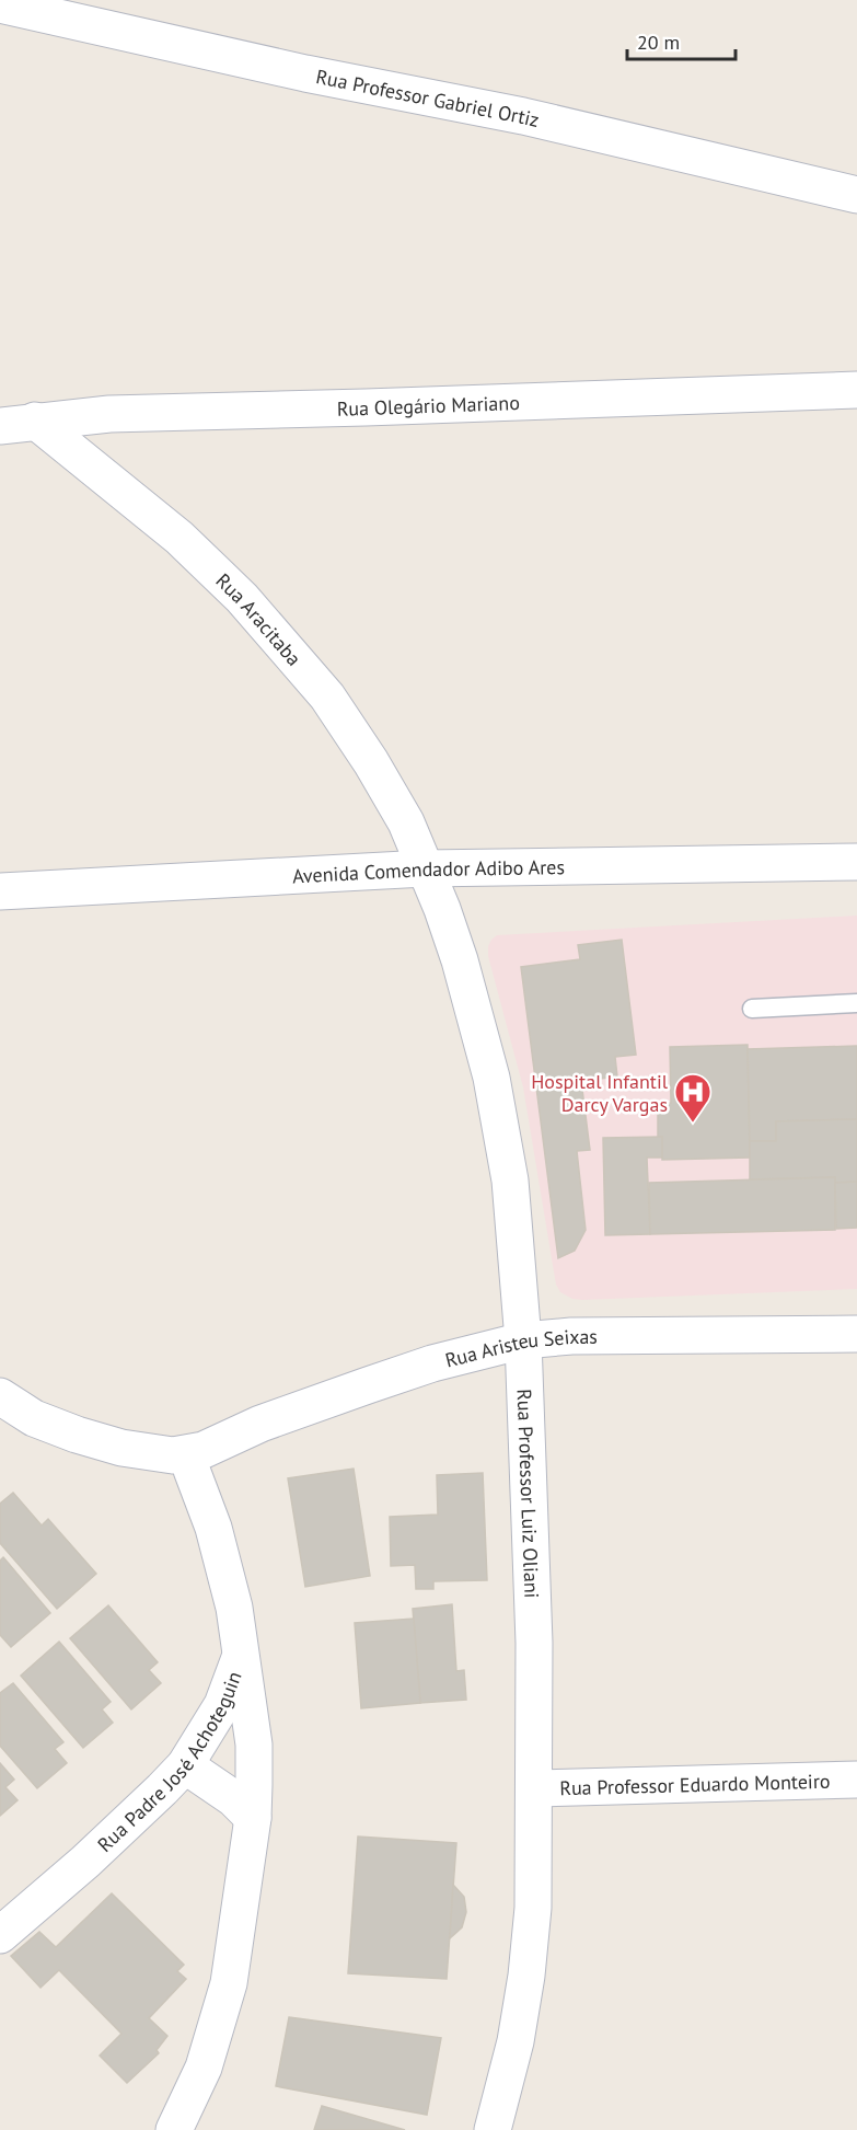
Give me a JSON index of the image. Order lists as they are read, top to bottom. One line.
{"streets":{"street":["Rua Professor Gabriel Ortiz","Rua Olegário Mariano","Rua Aracitaba","Avenida Comendador Adibo Ares","Rua Aristeu Seixas","Rua Professor Luiz Oliani","Rua Padre José Achoteguin","Rua Professor Eduardo Monteiro"]},"crossings":[["Rua Olegário Mariano","Rua Aracitaba"],["Rua Aracitaba","Avenida Comendador Adibo Ares"],["Rua Aracitaba","Rua Professor Luiz Oliani"],["Avenida Comendador Adibo Ares","Rua Professor Luiz Oliani"],["Rua Aristeu Seixas","Rua Professor Luiz Oliani"],["Rua Aristeu Seixas","Rua Padre José Achoteguin"],["Rua Professor Luiz Oliani","Rua Professor Eduardo Monteiro"]],"places":{"hospital":["Hospital Infantil Darcy Vargas"]},"scale_bar":"20 m"}
